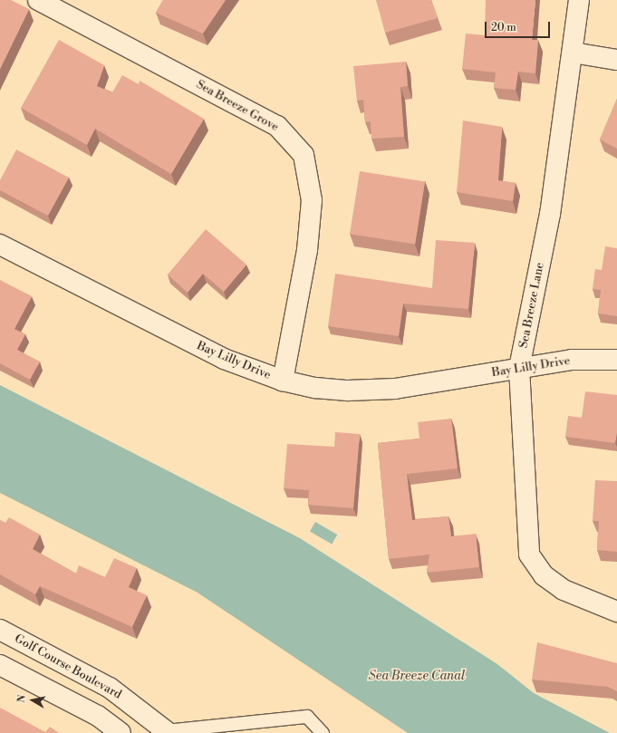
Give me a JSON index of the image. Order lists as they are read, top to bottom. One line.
{"streets":{"street":["Sea Breeze Grove","Sea Breeze Lane","Bay Lilly Drive","Golf Course Boulevard"]},"crossings":[["Sea Breeze Grove","Bay Lilly Drive"],["Sea Breeze Lane","Bay Lilly Drive"]],"water":["Sea Breeze Canal"],"scale_bar":"20 m","north":"left"}
